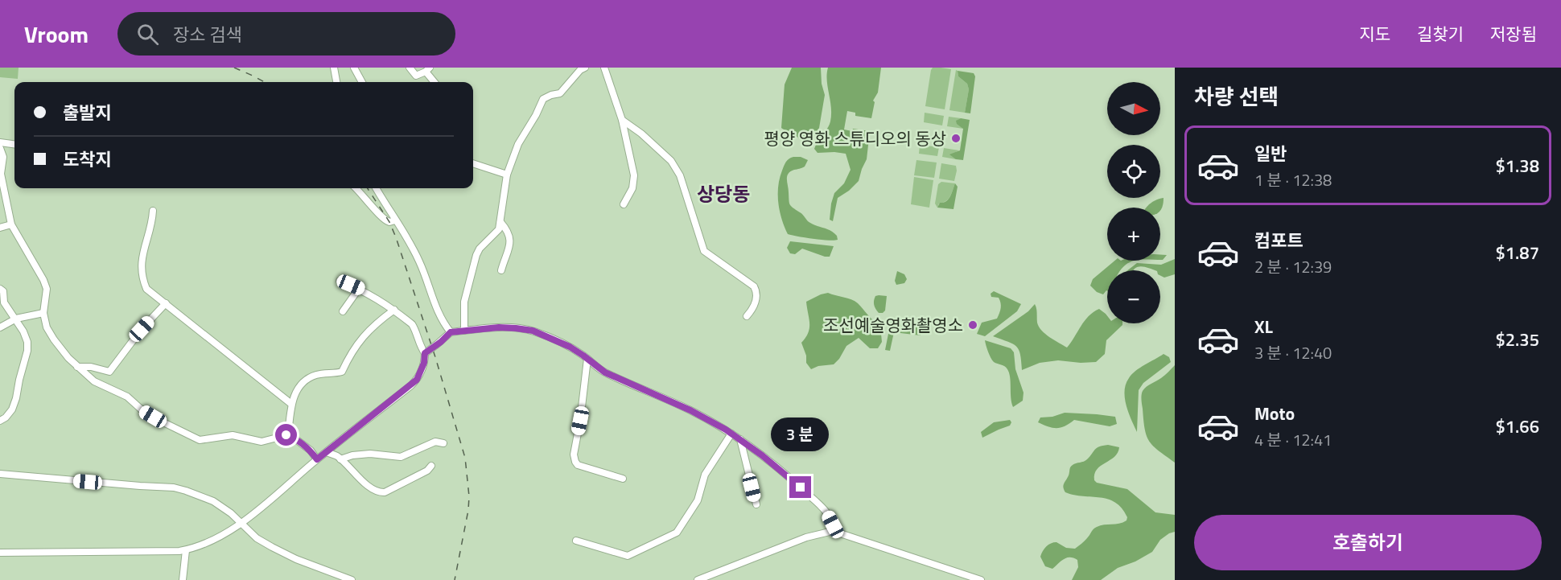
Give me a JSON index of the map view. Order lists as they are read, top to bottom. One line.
{"districts":["상당동"],"places":["평양 영화 스튜디오의 동상","조선예술영화촬영소"],"north":"right","page":{"header":"Vroom","search":"장소 검색","nav":["지도","길찾기","저장됨"],"heading":"차량 선택","map_buttons":["+","−"],"banner":["출발지","도착지"],"list":[{"name":"일반","note":"1 분 · 12:38","value":"$1.38"},{"name":"컴포트","note":"2 분 · 12:39","value":"$1.87"},{"name":"XL","note":"3 분 · 12:40","value":"$2.35"},{"name":"Moto","note":"4 분 · 12:41","value":"$1.66"}],"bubble":"3 분","buttons":"호출하기"}}
